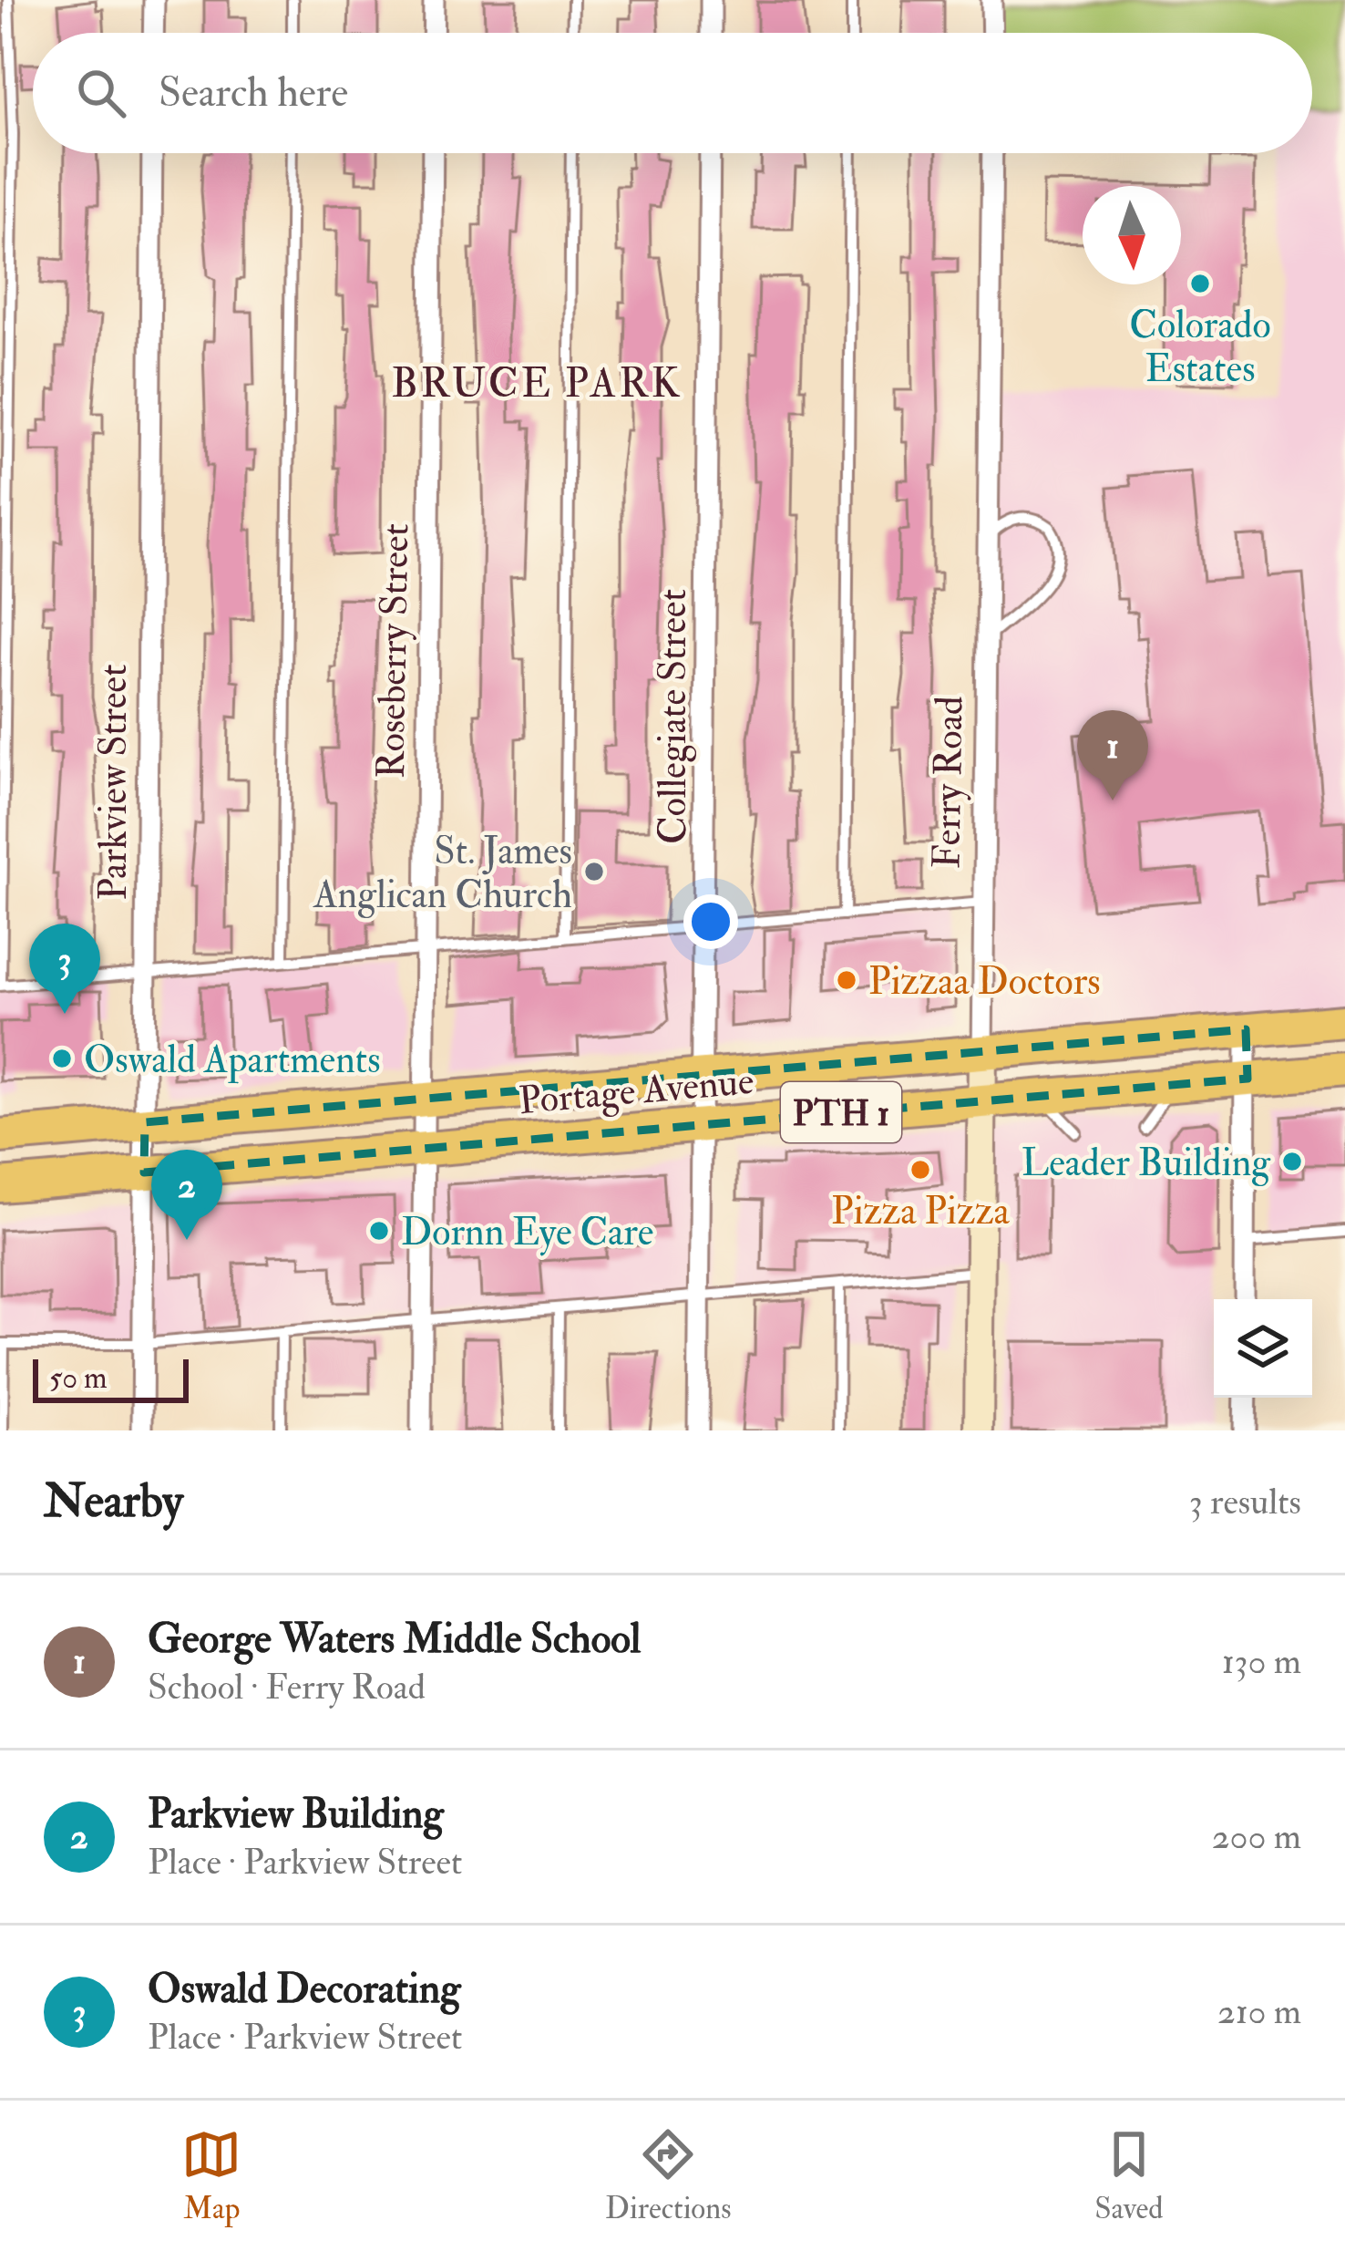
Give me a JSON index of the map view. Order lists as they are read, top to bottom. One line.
{"streets":{"highway":["Portage Avenue","PTH 1"],"main road":["Ferry Road"],"street":["Roseberry Street","Collegiate Street","Parkview Street"]},"crossings":[["Roseberry Street","Portage Avenue"],["Collegiate Street","Portage Avenue"],["Parkview Street","Portage Avenue"],["Ferry Road","Portage Avenue"]],"districts":["BRUCE PARK"],"places":["Colorado Estates","St. James Anglican Church","Pizzaa Doctors","Oswald Apartments","Leader Building","Pizza Pizza","Dornn Eye Care"],"scale_bar":"50 m","north":"bottom","page":{"search":"Search here","pins":["1","3","2"],"scale":"50 m","heading":["Nearby","3 results"],"list":[{"mark":"1","name":"George Waters Middle School","note":"School · Ferry Road","value":"130 m"},{"mark":"2","name":"Parkview Building","note":"Place · Parkview Street","value":"200 m"},{"mark":"3","name":"Oswald Decorating","note":"Place · Parkview Street","value":"210 m"}],"nav":["Map","Directions","Saved"]}}
